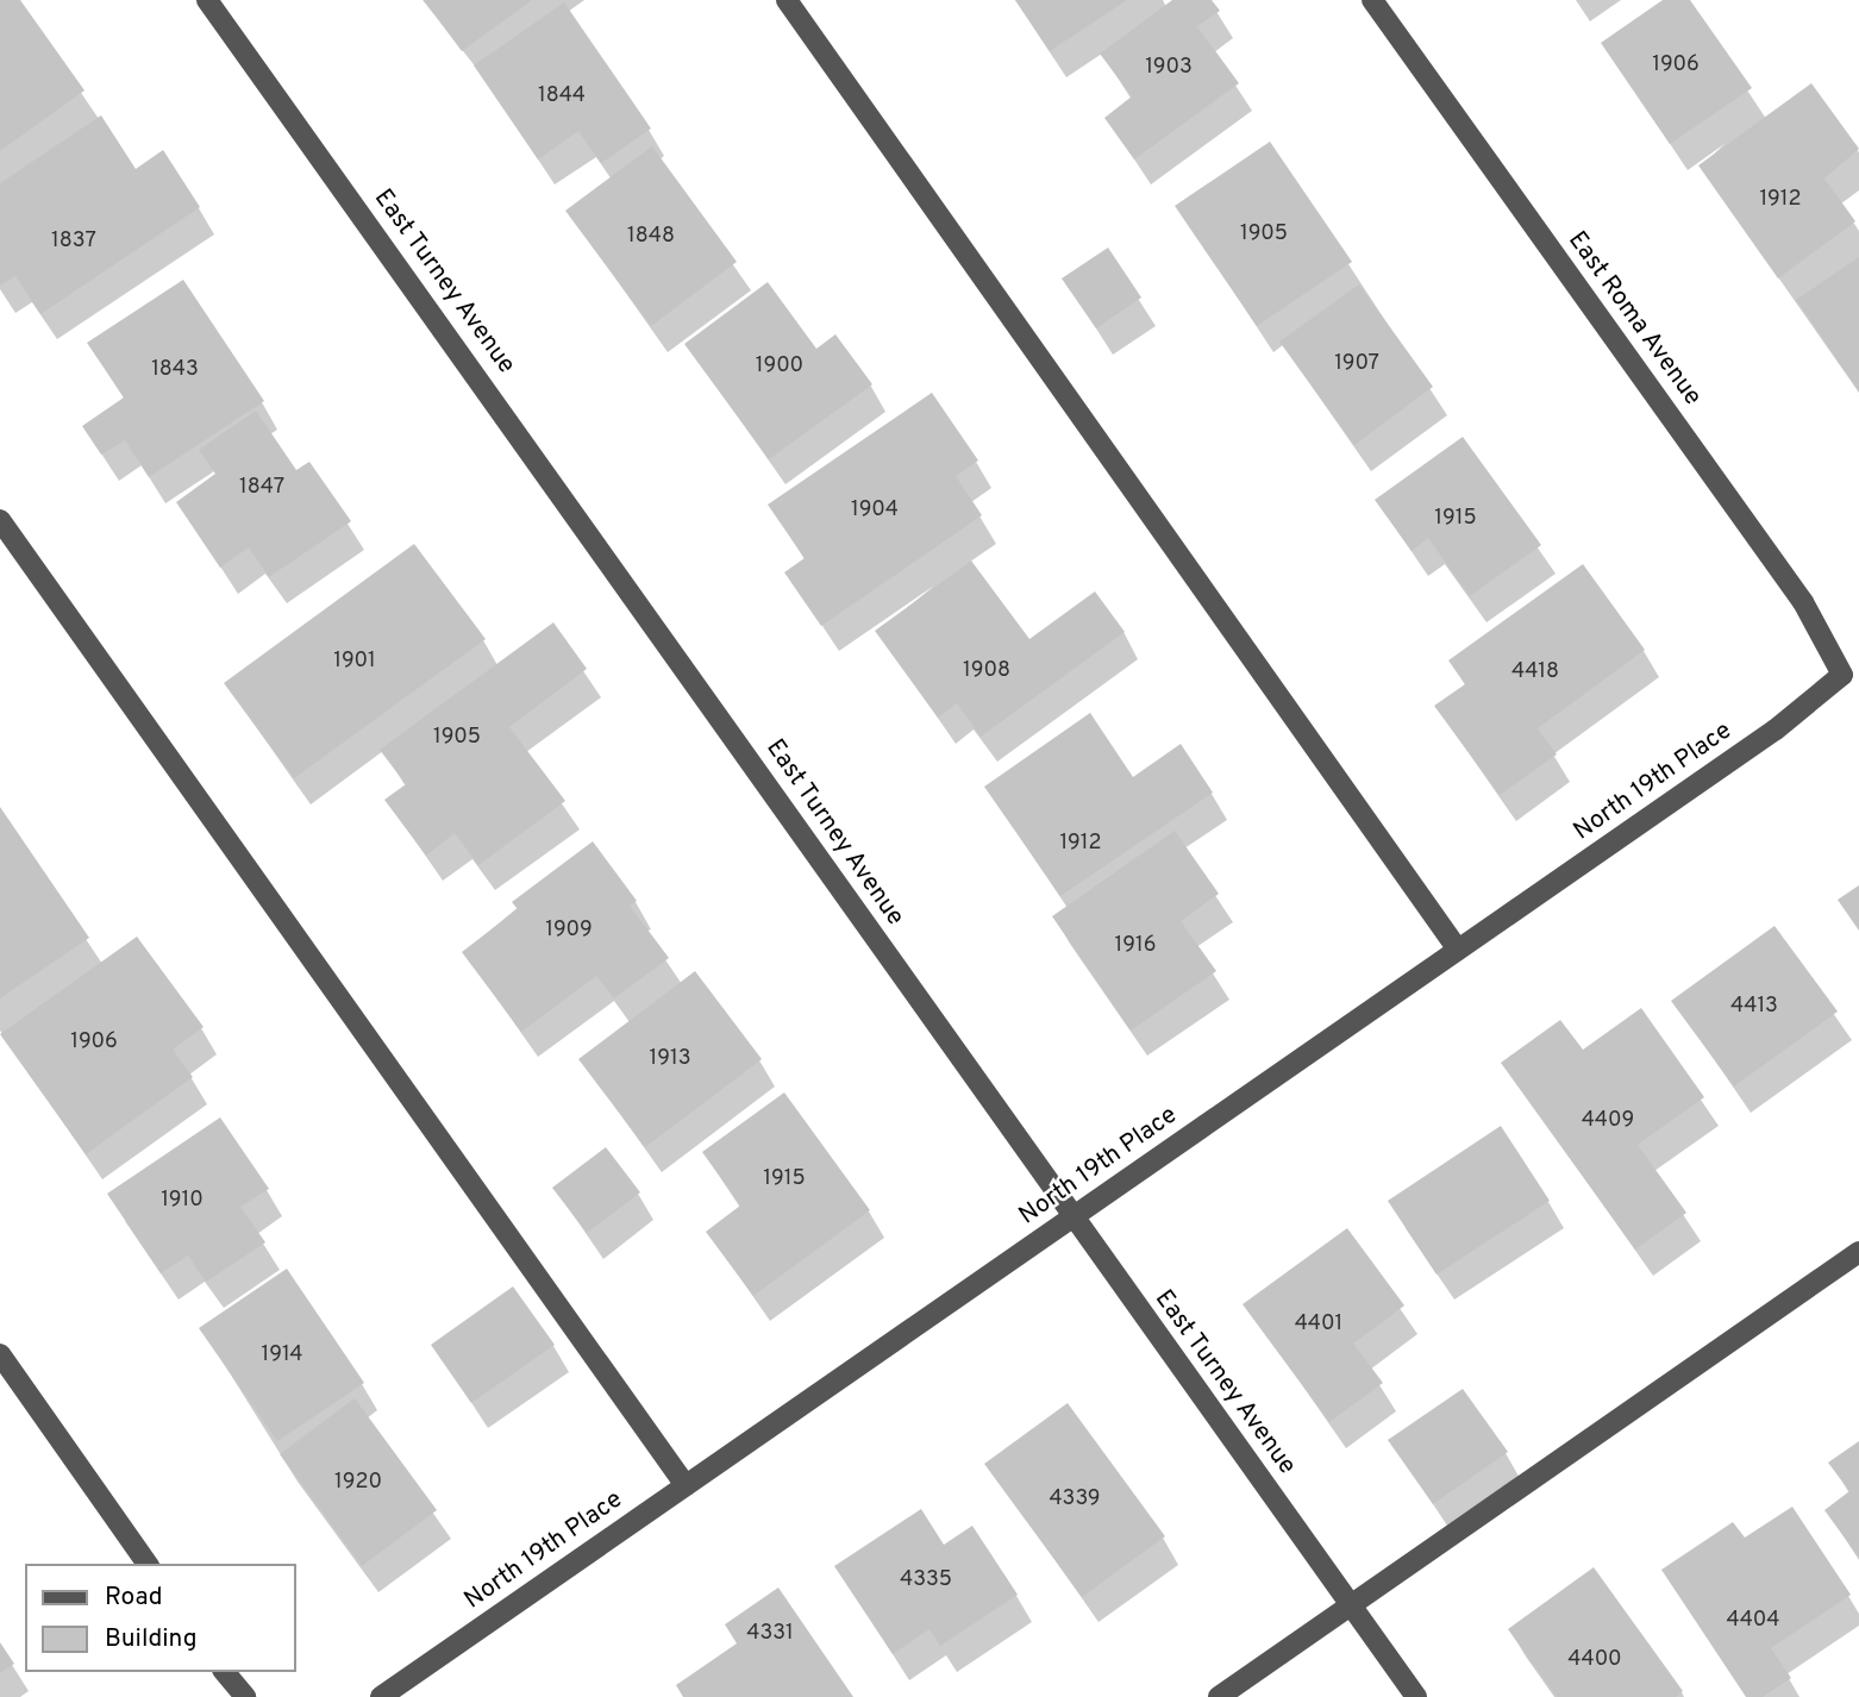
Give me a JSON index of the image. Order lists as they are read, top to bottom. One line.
{"streets":{"street":["East Turney Avenue","East Roma Avenue","North 19th Place"]},"crossings":[["East Turney Avenue","North 19th Place"],["East Roma Avenue","North 19th Place"]],"house_numbers":["1906","1903","1844","1912","1905","1848","1837","1907","1900","1843","1847","1904","1915","1901","1908","4418","1905","1912","1909","1916","4413","1906","1913","4409","1915","1910","4401","1914","1920","4339","4335","4404","4331","4400"],"legend":["Road","Building"]}
